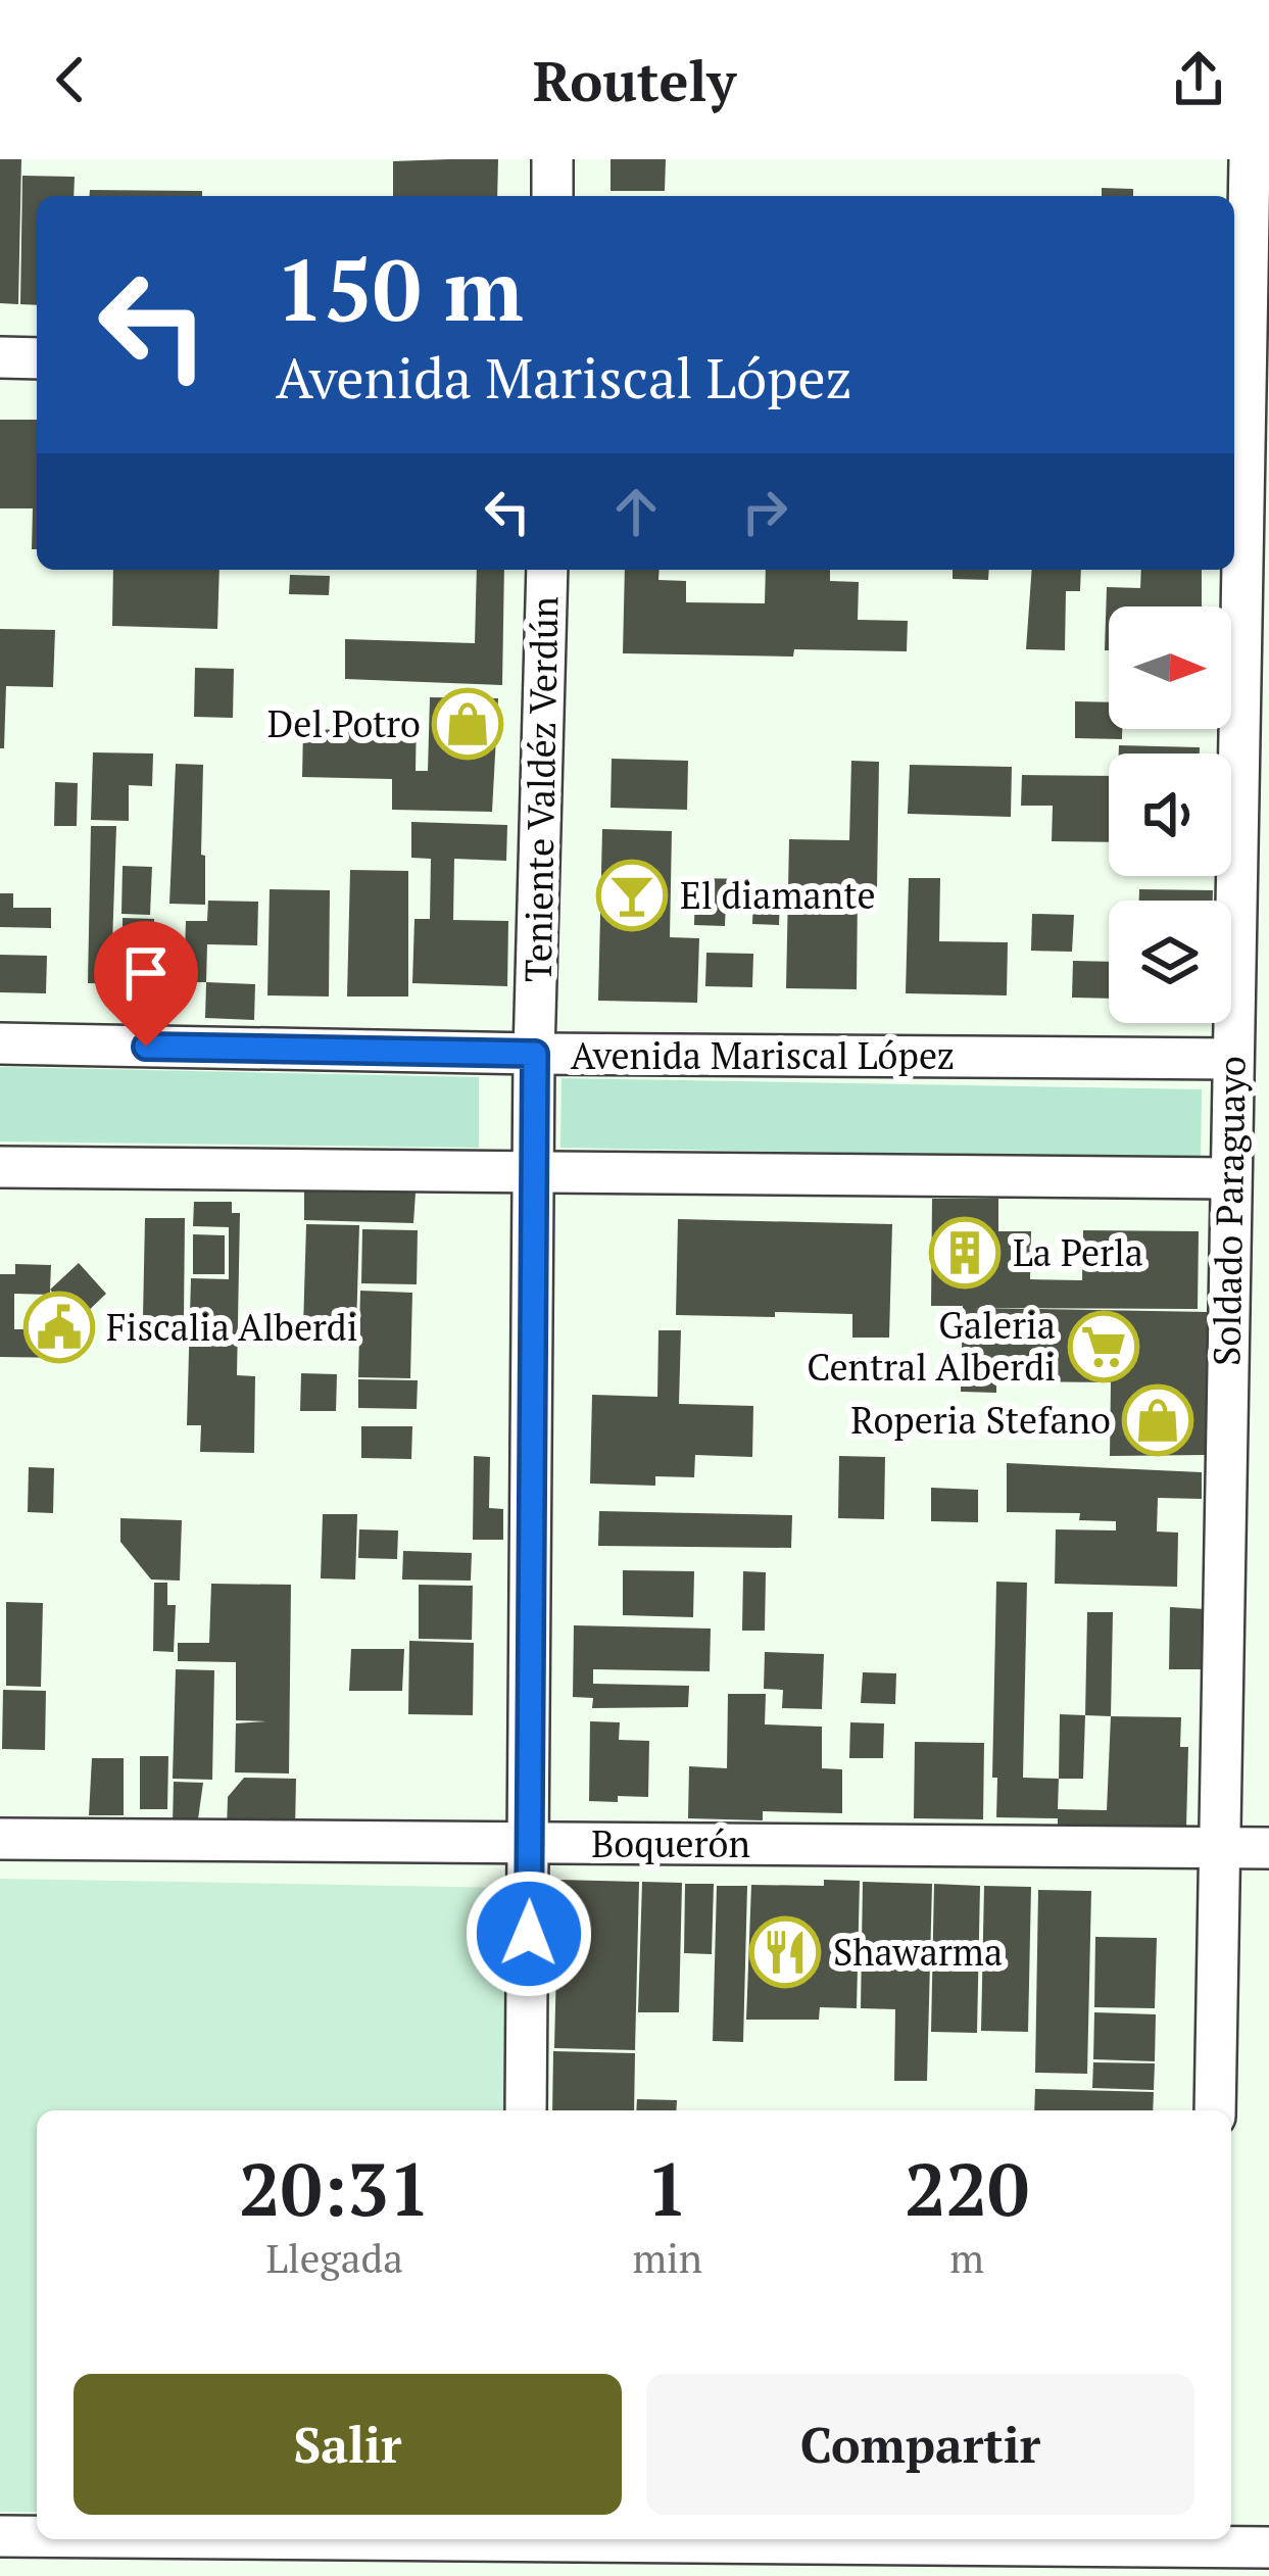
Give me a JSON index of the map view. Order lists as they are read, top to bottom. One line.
{"streets":{"street":["Teniente Valdéz Verdún","Avenida Mariscal López","Soldado Paraguayo","Boquerón"]},"crossings":[["Teniente Valdéz Verdún","Avenida Mariscal López"],["Teniente Valdéz Verdún","Boquerón"],["Avenida Mariscal López","Soldado Paraguayo"],["Soldado Paraguayo","Boquerón"]],"places":{"shop":["Del Potro","Roperia Stefano"],"bar":["El diamante"],"building":["La Perla"],"public building":["Fiscalia Alberdi"],"supermarket":["Galeria Central Alberdi"],"restaurant":["Shawarma"]},"north":"right","page":{"header":"Routely","turn":["150 m","Avenida Mariscal López"],"eta":["20:31","Llegada","1","min","220","m"],"buttons":["Salir","Compartir"]}}
